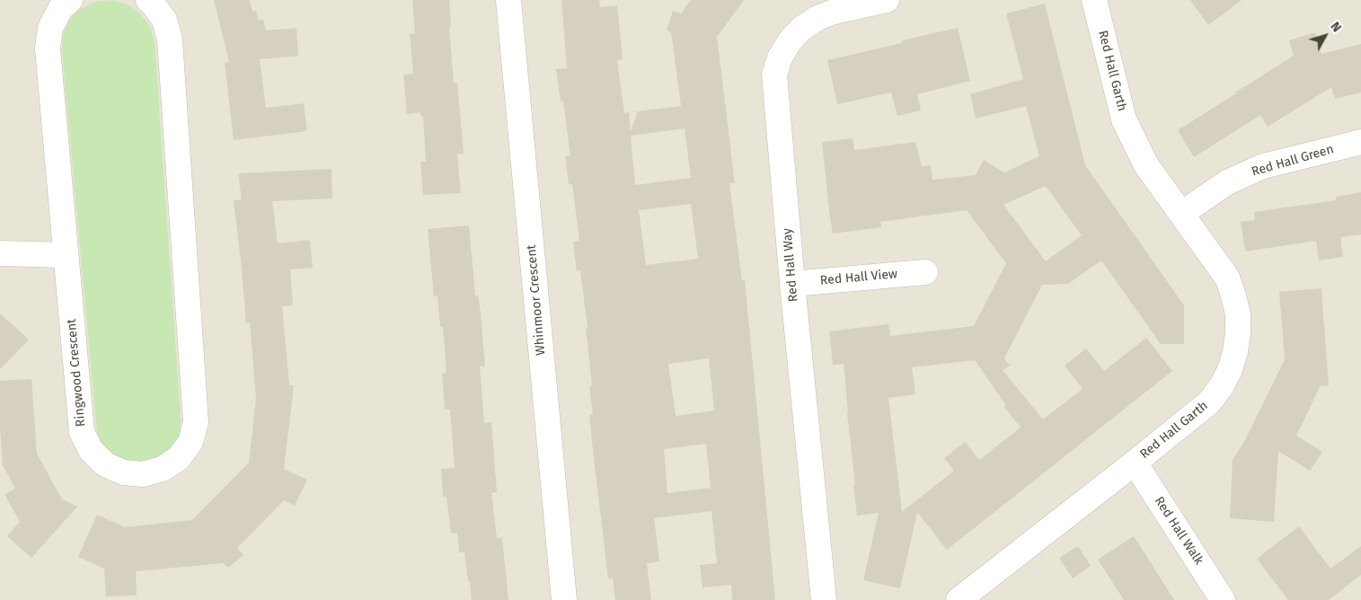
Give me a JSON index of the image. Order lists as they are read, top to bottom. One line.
{"streets":{"street":["Red Hall Garth","Red Hall Green","Red Hall Way","Red Hall View","Whinmoor Crescent","Ringwood Crescent","Red Hall Walk"]},"crossings":[["Red Hall Garth","Red Hall Green"],["Red Hall Garth","Red Hall Walk"],["Red Hall Way","Red Hall View"]],"north":"top right"}
